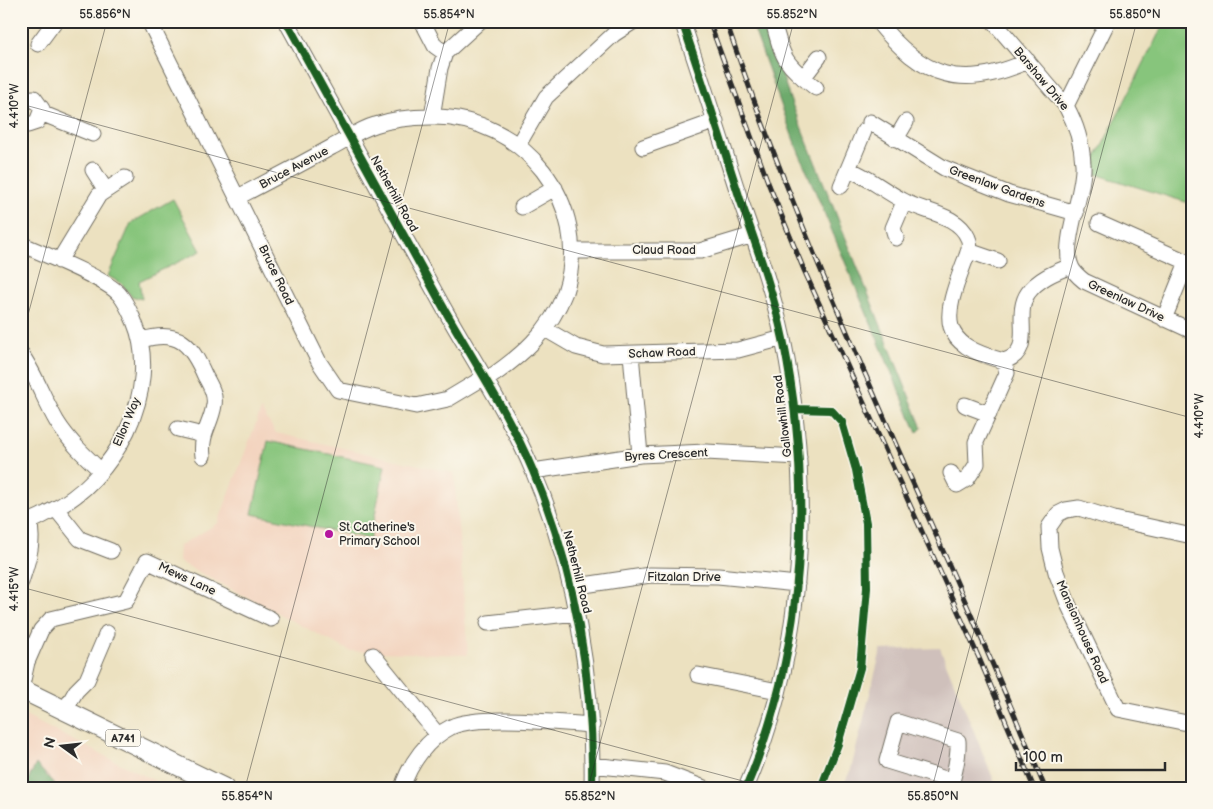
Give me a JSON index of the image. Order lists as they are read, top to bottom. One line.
{"streets":{"main road":["A741"],"street":["Barshaw Drive","Bruce Avenue","Greenlaw Gardens","Netherhill Road","Claud Road","Bruce Road","Greenlaw Drive","Schaw Road","Gallowhill Road","Ellon Way","Byres Crescent","Fitzalan Drive","Mews Lane","Mansionhouse Road"]},"crossings":[["Barshaw Drive","Greenlaw Gardens"],["Bruce Avenue","Netherhill Road"],["Bruce Avenue","Bruce Road"],["Netherhill Road","Bruce Road"],["Netherhill Road","Byres Crescent"],["Netherhill Road","Fitzalan Drive"],["Claud Road","Bruce Road"],["Claud Road","Gallowhill Road"],["Bruce Road","Schaw Road"],["Schaw Road","Gallowhill Road"],["Gallowhill Road","Byres Crescent"],["Gallowhill Road","Fitzalan Drive"],["Mews Lane","A741"]],"places":["St Catherine's Primary School"],"scale_bar":"100 m","north":"left","coordinates":["55.856°N","55.854°N","55.852°N","55.850°N","4.410°W","4.415°W"]}
